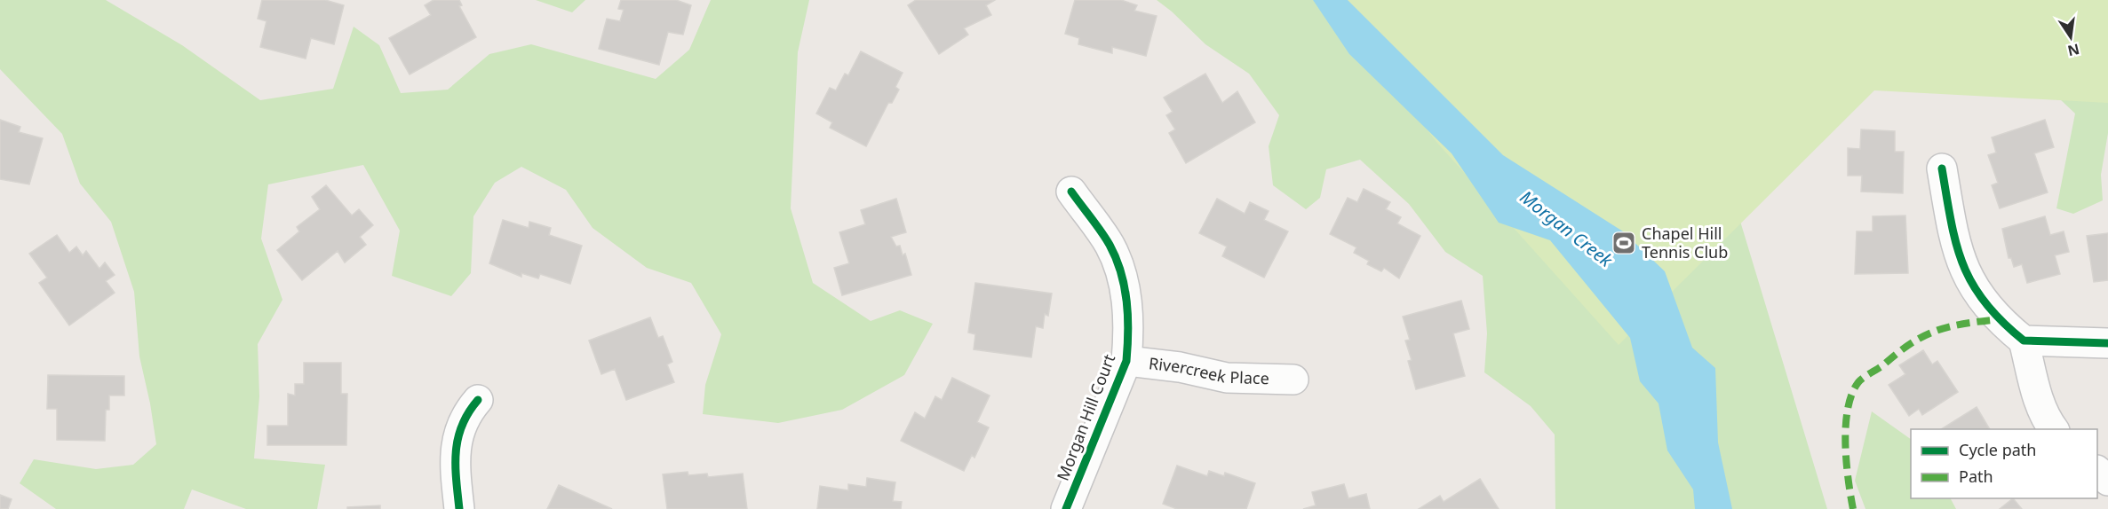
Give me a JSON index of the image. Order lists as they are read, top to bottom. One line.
{"streets":{"street":["Rivercreek Place","Morgan Hill Court"]},"crossings":[["Rivercreek Place","Morgan Hill Court"]],"water":["Morgan Creek"],"places":{"sports":["Chapel Hill Tennis Club"]},"legend":["Cycle path","Path"],"north":"bottom"}
